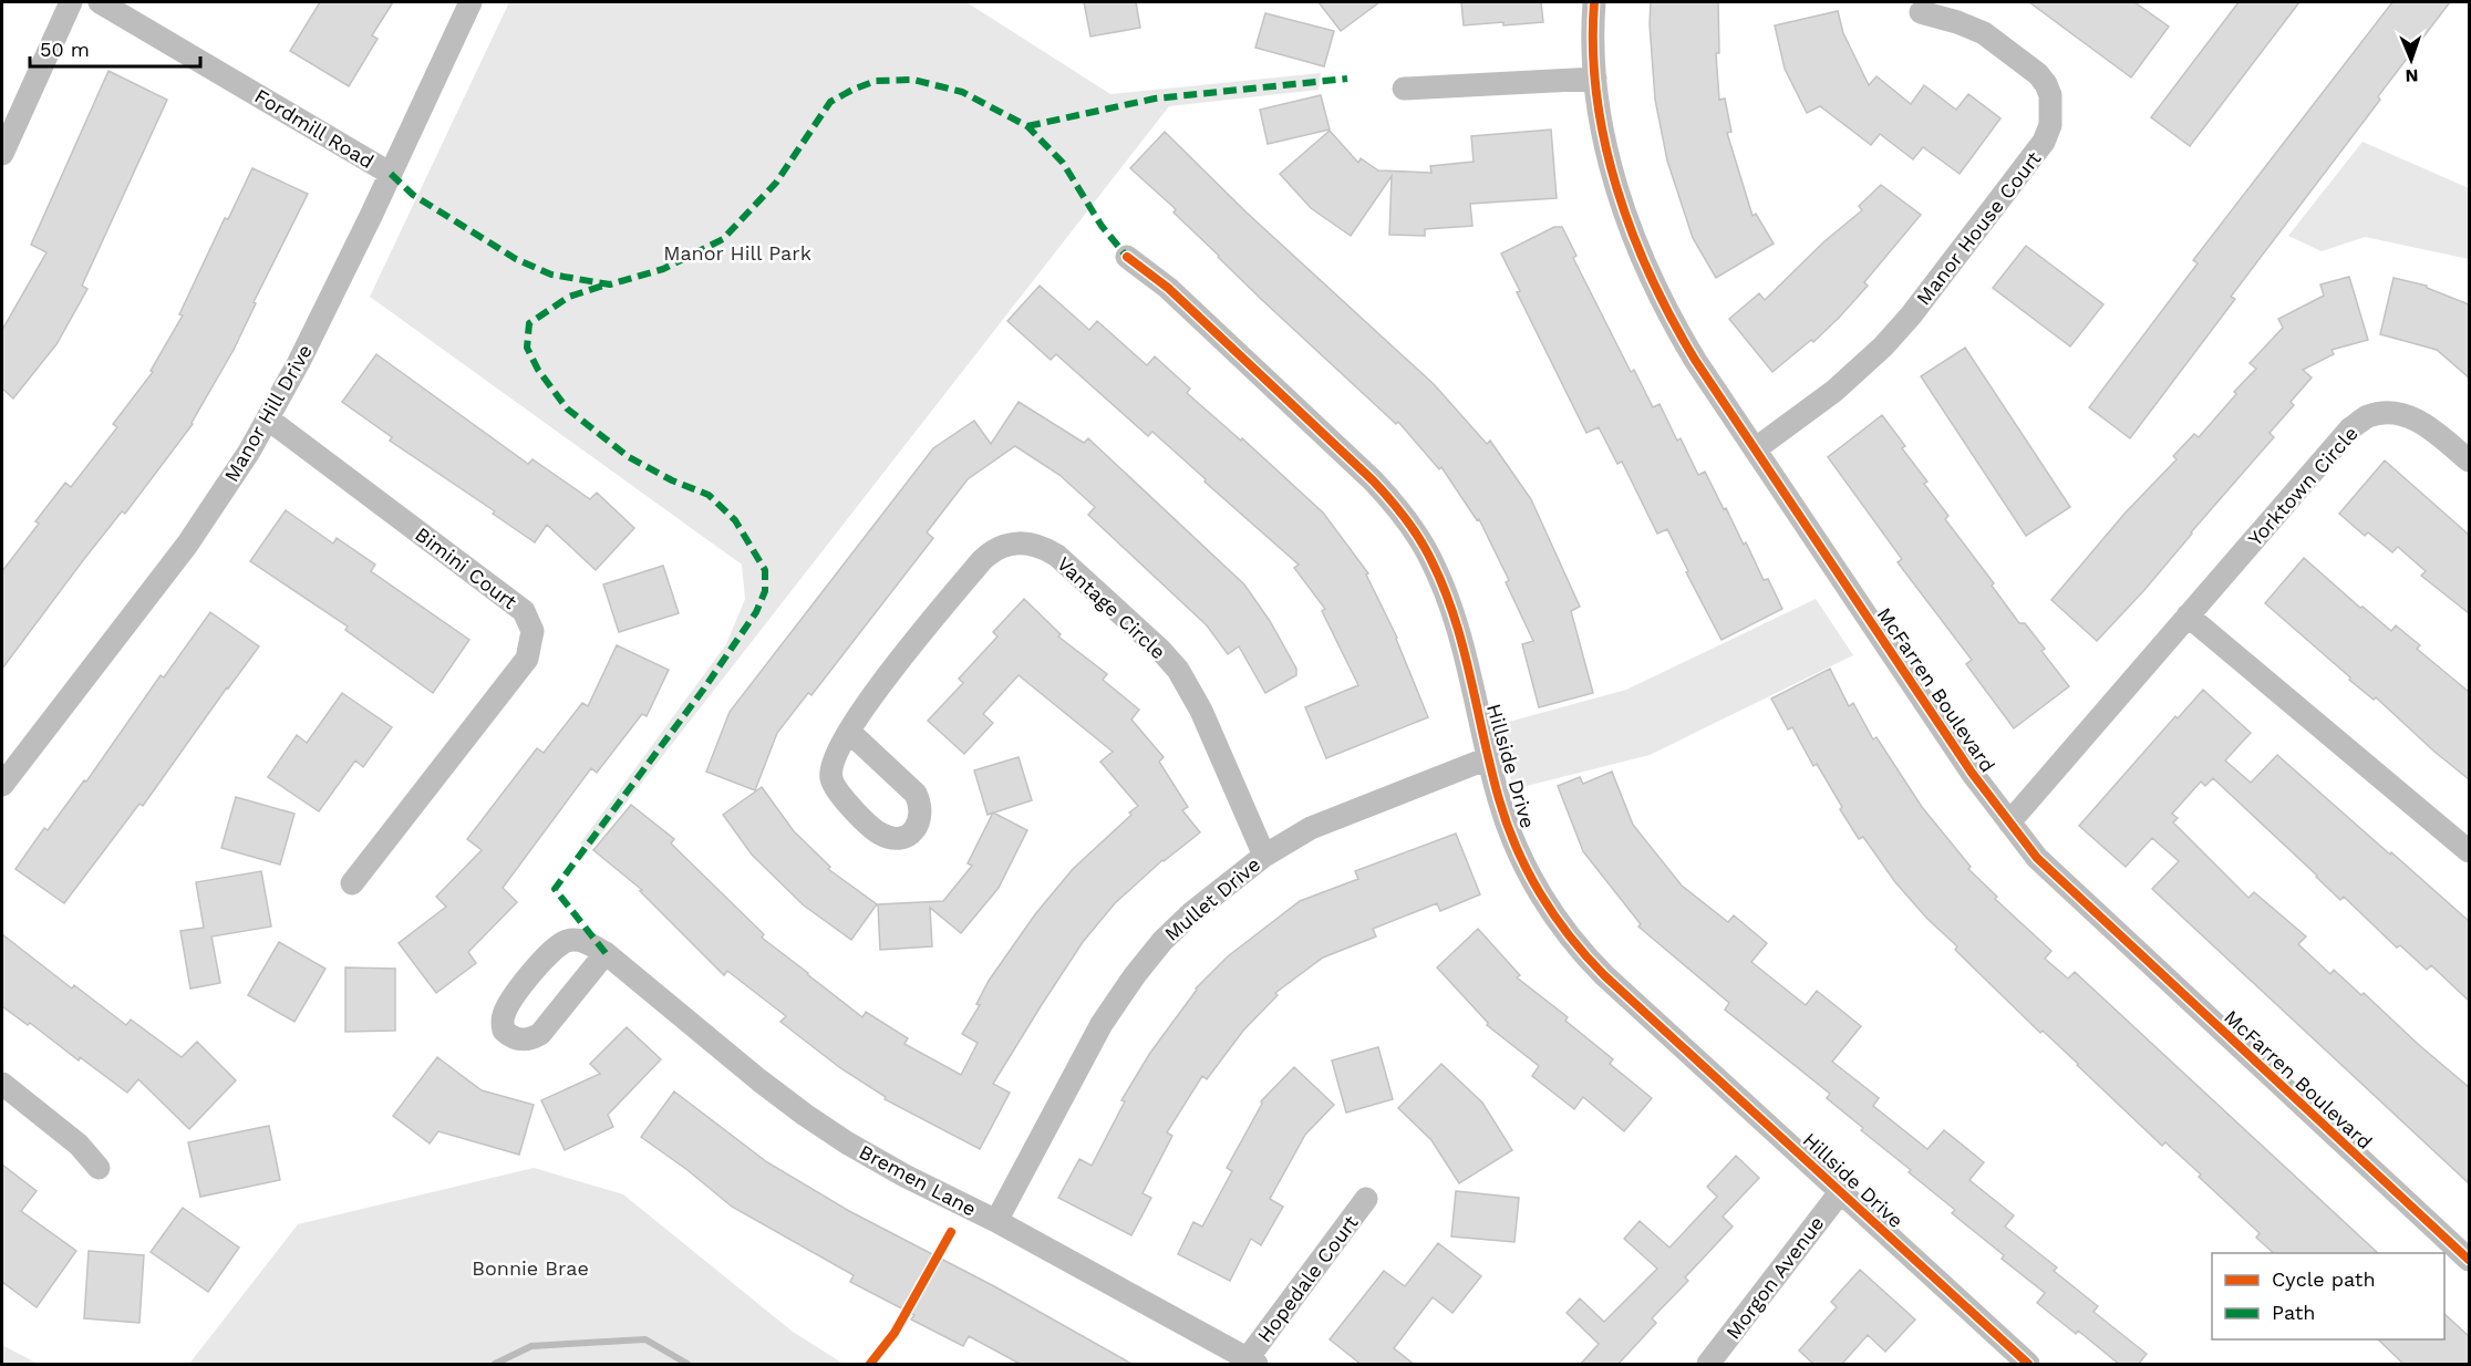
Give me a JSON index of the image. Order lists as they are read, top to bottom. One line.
{"streets":{"street":["Fordmill Road","Manor House Court","Manor Hill Drive","Yorktown Circle","Bimini Court","Vantage Circle","McFarren Boulevard","Hillside Drive","Mullet Drive","Bremen Lane","Morgon Avenue","Hopedale Court"]},"crossings":[["Fordmill Road","Manor Hill Drive"],["Manor House Court","McFarren Boulevard"],["Manor Hill Drive","Bimini Court"],["Yorktown Circle","McFarren Boulevard"],["Vantage Circle","Mullet Drive"],["Hillside Drive","Mullet Drive"],["Hillside Drive","Morgon Avenue"],["Mullet Drive","Bremen Lane"],["Bremen Lane","Hopedale Court"]],"parks":["Manor Hill Park","Bonnie Brae"],"legend":["Cycle path","Path"],"scale_bar":"50 m","north":"bottom"}
